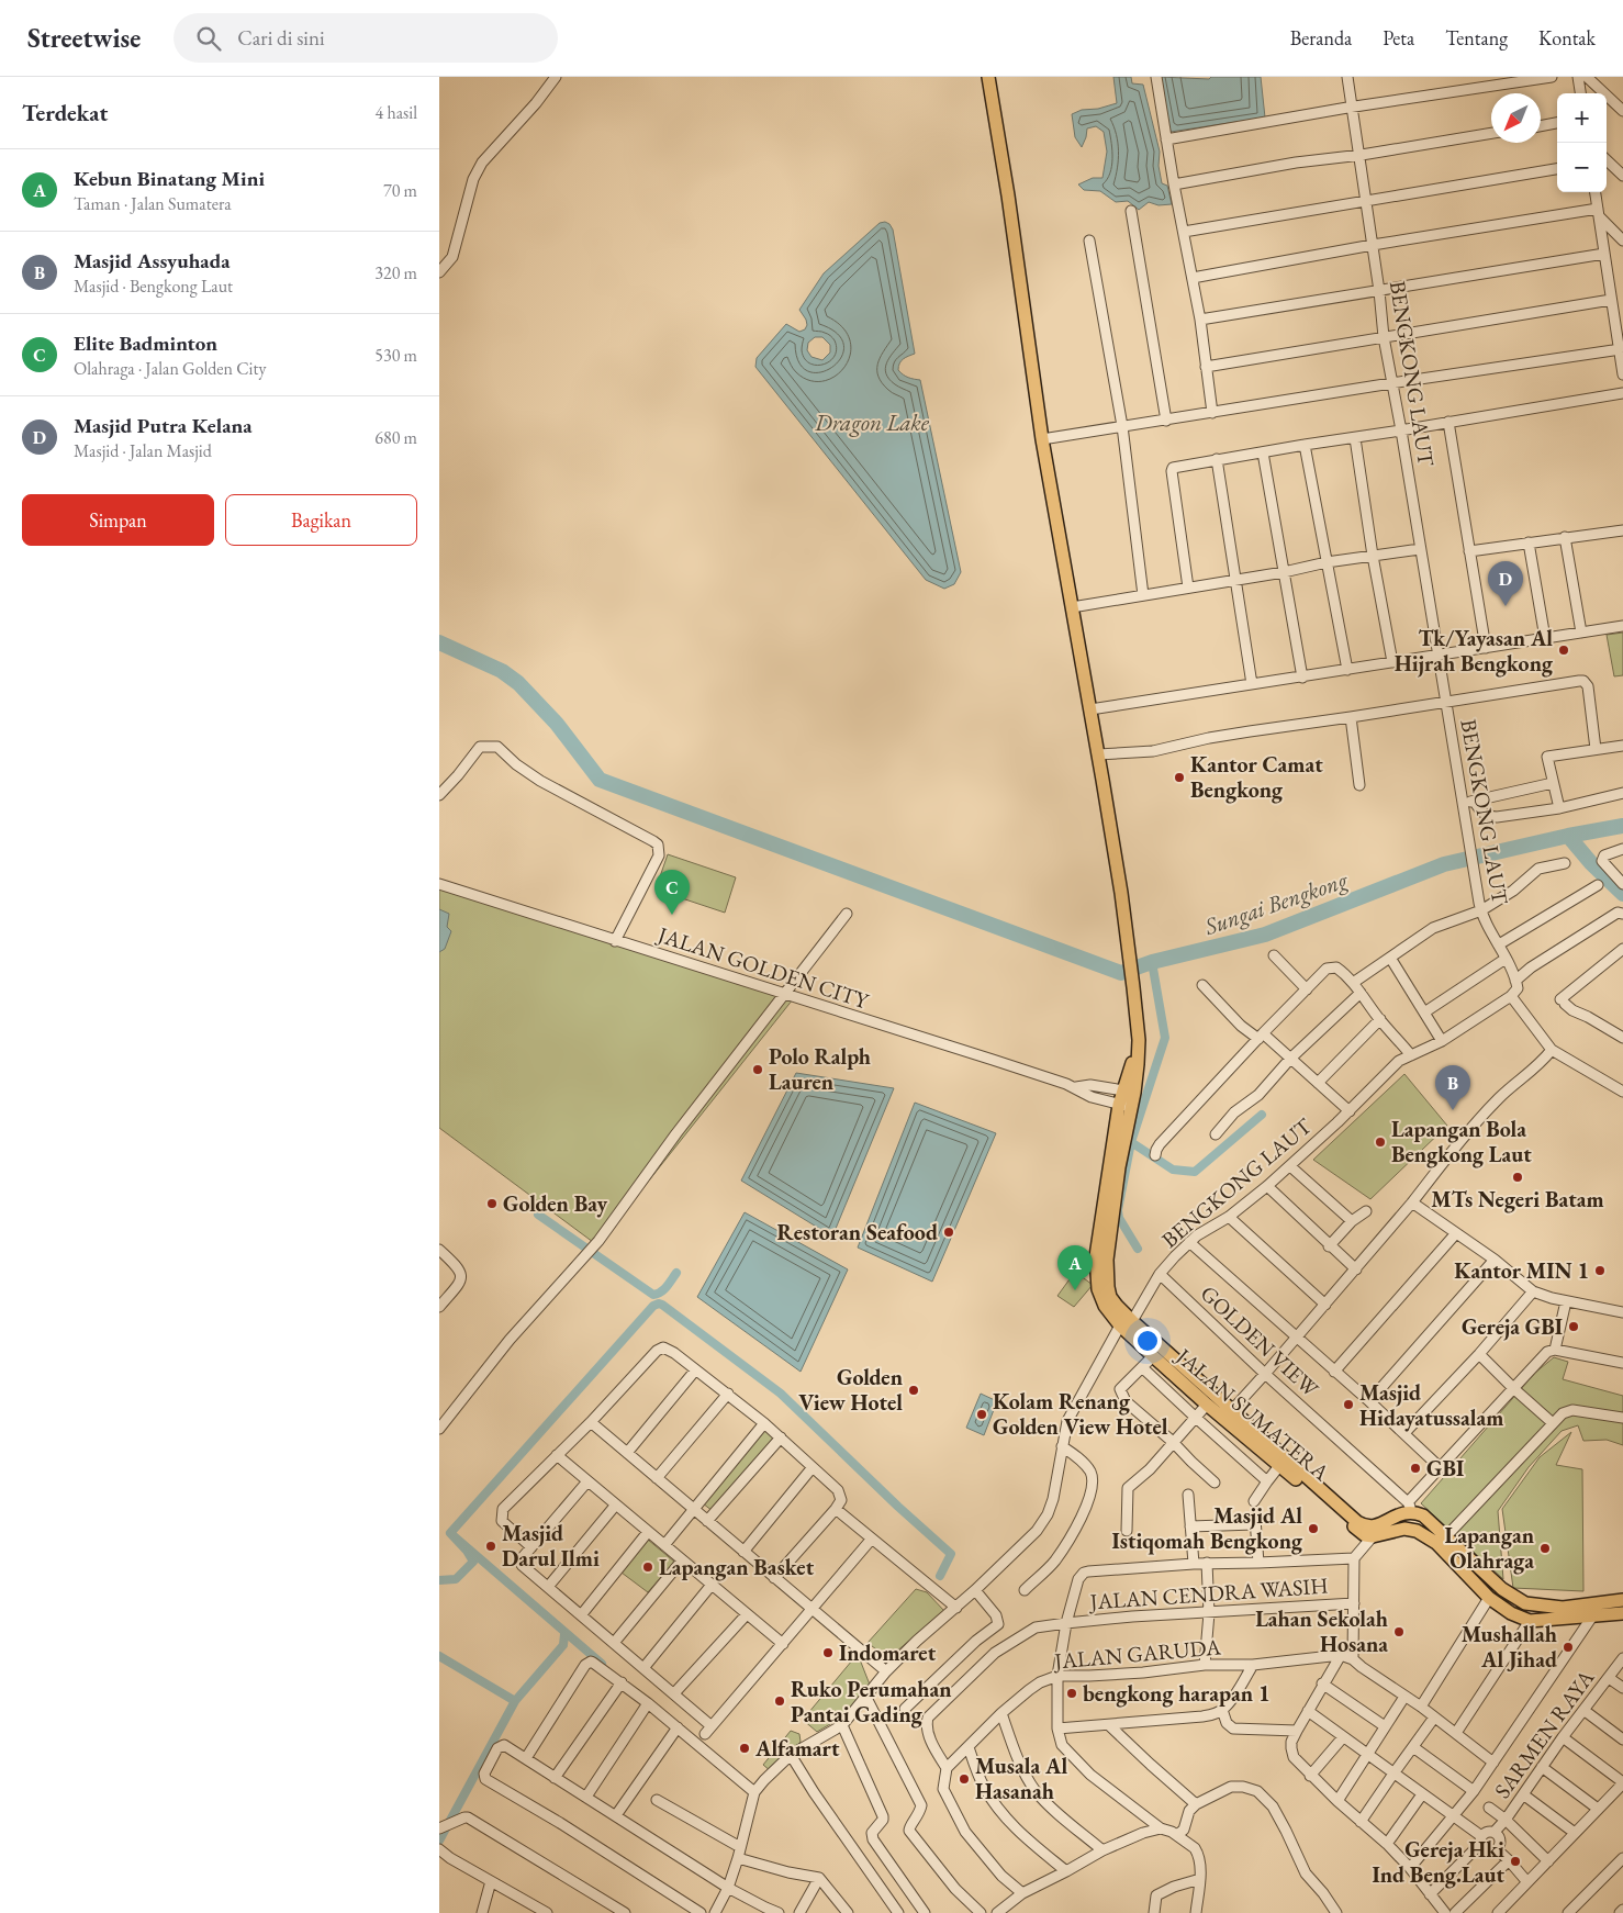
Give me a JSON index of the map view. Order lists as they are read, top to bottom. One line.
{"streets":{"main road":["JALAN SUMATERA"],"street":["BENGKONG LAUT","JALAN GOLDEN CITY","GOLDEN VIEW","JALAN CENDRA WASIH","JALAN GARUDA","SARMEN RAYA"]},"crossings":[["BENGKONG LAUT","GOLDEN VIEW"],["BENGKONG LAUT","JALAN SUMATERA"],["JALAN GOLDEN CITY","JALAN SUMATERA"],["GOLDEN VIEW","JALAN SUMATERA"],["JALAN CENDRA WASIH","JALAN GARUDA"],["JALAN GARUDA","SARMEN RAYA"]],"water":["Dragon Lake","Sungai Bengkong"],"places":["Tk/Yayasan Al Hijrah Bengkong","Kantor Camat Bengkong","Polo Ralph Lauren","Lapangan Bola Bengkong Laut","MTs Negeri Batam","Golden Bay","Restoran Seafood","Kantor MIN 1","Gereja GBI","Golden View Hotel","Masjid Hidayatussalam","Kolam Renang Golden View Hotel","GBI","Masjid Al Istiqomah Bengkong","Masjid Darul Ilmi","Lapangan Olahraga","Lapangan Basket","Lahan Sekolah Hosana","Mushallah Al Jihad","Indomaret","bengkong harapan 1","Ruko Perumahan Pantai Gading","Alfamart","Musala Al Hasanah","Gereja Hki Ind Beng.Laut"],"north":"bottom left","page":{"header":"Streetwise","search":"Cari di sini","nav":["Beranda","Peta","Tentang","Kontak"],"heading":["Terdekat","4 hasil"],"map_buttons":["+","−"],"list":[{"mark":"A","name":"Kebun Binatang Mini","note":"Taman · Jalan Sumatera","value":"70 m"},{"mark":"B","name":"Masjid Assyuhada","note":"Masjid · Bengkong Laut","value":"320 m"},{"mark":"C","name":"Elite Badminton","note":"Olahraga · Jalan Golden City","value":"530 m"},{"mark":"D","name":"Masjid Putra Kelana","note":"Masjid · Jalan Masjid","value":"680 m"}],"buttons":["Simpan","Bagikan"],"pins":["D","C","B","A"]}}
